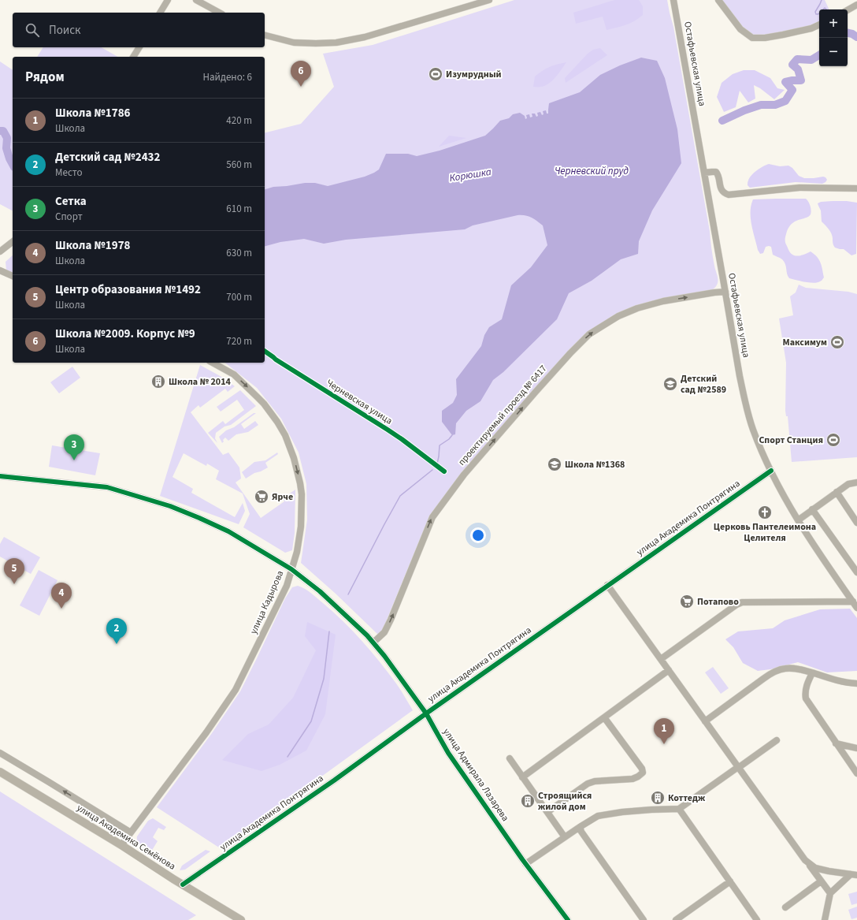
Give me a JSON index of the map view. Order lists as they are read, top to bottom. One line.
{"streets":{"main road":["улица Академика Семёнова"],"street":["Остафьевская улица","проектируемый проезд № 6417","улица Академика Понтрягина","улица Кадырова","улица Адмирала Лазарева"],"cycle path":["Черневская улица"]},"crossings":[["Остафьевская улица","проектируемый проезд № 6417"],["Остафьевская улица","улица Академика Понтрягина"],["проектируемый проезд № 6417","улица Адмирала Лазарева"],["улица Академика Понтрягина","улица Адмирала Лазарева"],["улица Академика Понтрягина","улица Академика Семёнова"],["улица Кадырова","улица Адмирала Лазарева"],["улица Кадырова","улица Академика Семёнова"]],"one_way":["проектируемый проезд № 6417","улица Кадырова"],"water":["Черневский пруд","Корюшка"],"places":{"sports":["Изумрудный","Максимум","Спорт Станция"],"building":["Школа № 2014","Коттедж","Строящийся жилой дом"],"school or university":["Детский сад №2589","Школа №1368"],"supermarket":["Ярче","Потапово"],"church":["Церковь Пантелеимона Целителя"]},"page":{"map_buttons":["+","−"],"search":"Поиск","heading":["Рядом","Найдено: 6"],"pins":["6","3","5","4","2","1"],"list":[{"mark":"1","name":"Школа №1786","note":"Школа","value":"420 m"},{"mark":"2","name":"Детский сад №2432","note":"Место","value":"560 m"},{"mark":"3","name":"Сетка","note":"Спорт","value":"610 m"},{"mark":"4","name":"Школа №1978","note":"Школа","value":"630 m"},{"mark":"5","name":"Центр образования №1492","note":"Школа","value":"700 m"},{"mark":"6","name":"Школа №2009. Корпус №9","note":"Школа","value":"720 m"}]}}
